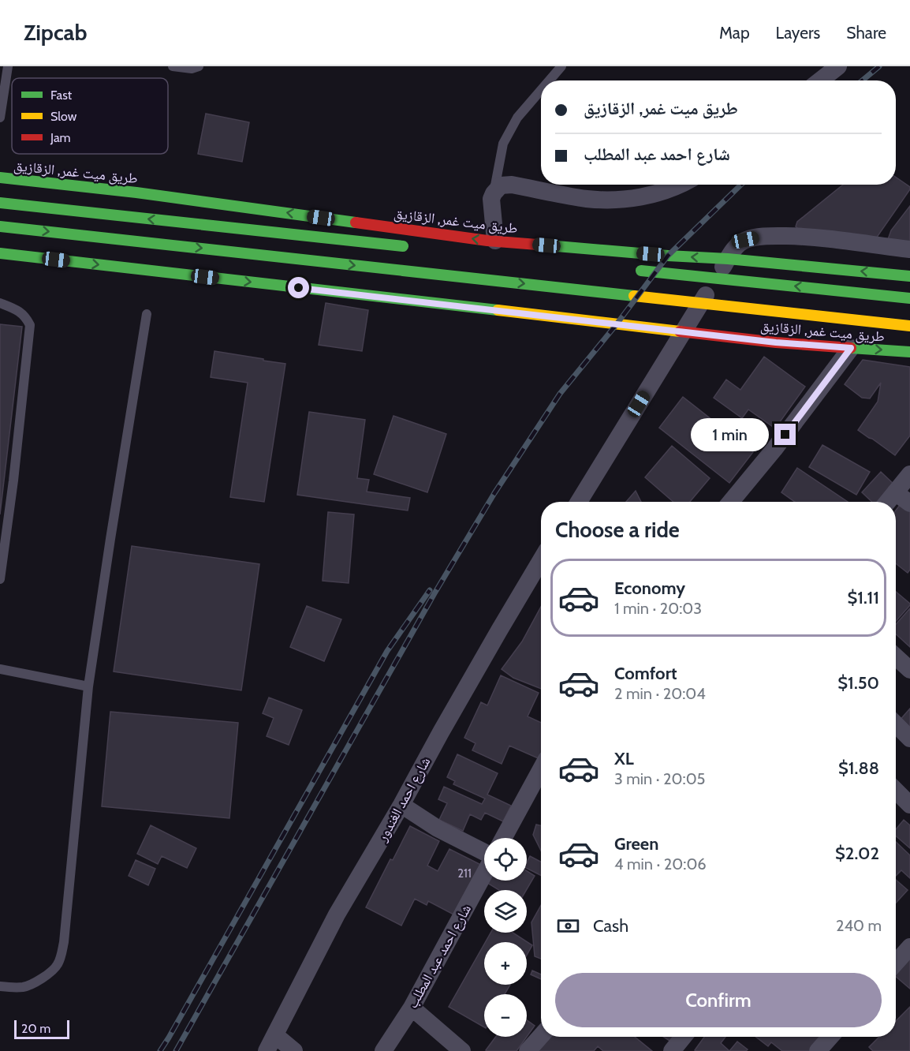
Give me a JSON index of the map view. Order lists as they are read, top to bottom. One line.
{"streets":{"highway":["طريق ميت غمر, الزقازيق"],"street":["شارع احمد الغندور","شارع احمد عبد المطلب"]},"house_numbers":["211"],"legend":["Fast","Slow","Jam"],"scale_bar":"20 m","page":{"header":"Zipcab","nav":["Map","Layers","Share"],"banner":["طريق ميت غمر, الزقازيق","شارع احمد عبد المطلب"],"bubble":"1 min","heading":"Choose a ride","list":[{"name":"Economy","note":"1 min · 20:03","value":"$1.11"},{"name":"Comfort","note":"2 min · 20:04","value":"$1.50"},{"name":"XL","note":"3 min · 20:05","value":"$1.88"},{"name":"Green","note":"4 min · 20:06","value":"$2.02"}],"map_buttons":["+","−"],"pay":["Cash","240 m"],"buttons":"Confirm","scale":"20 m"}}
